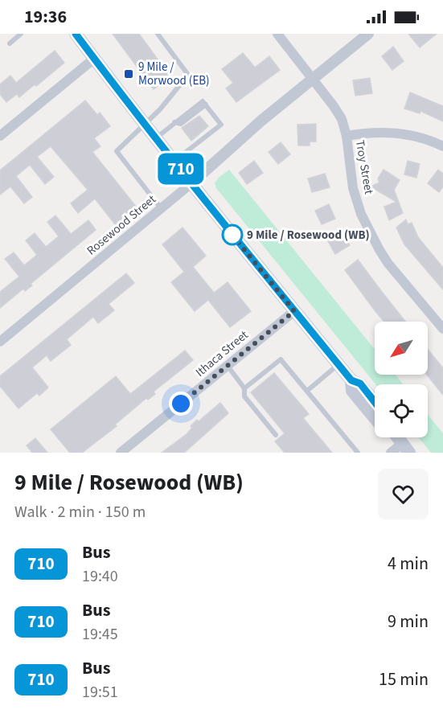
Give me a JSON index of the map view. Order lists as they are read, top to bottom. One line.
{"streets":{"street":["Troy Street","Rosewood Street","Ithaca Street"]},"crossings":[["Troy Street","Rosewood Street"]],"places":{"transit":["9 Mile / Morwood (EB)"],"other":["9 Mile / Rosewood (WB)"]},"lines":["bus line 710"],"north":"bottom left","page":{"status":"19:36","on_map":"710","heading":["9 Mile / Rosewood (WB)","Walk · 2 min · 150 m"],"list":[{"mark":"710","name":"Bus","note":"19:40","value":"4 min"},{"mark":"710","name":"Bus","note":"19:45","value":"9 min"},{"mark":"710","name":"Bus","note":"19:51","value":"15 min"}]}}
